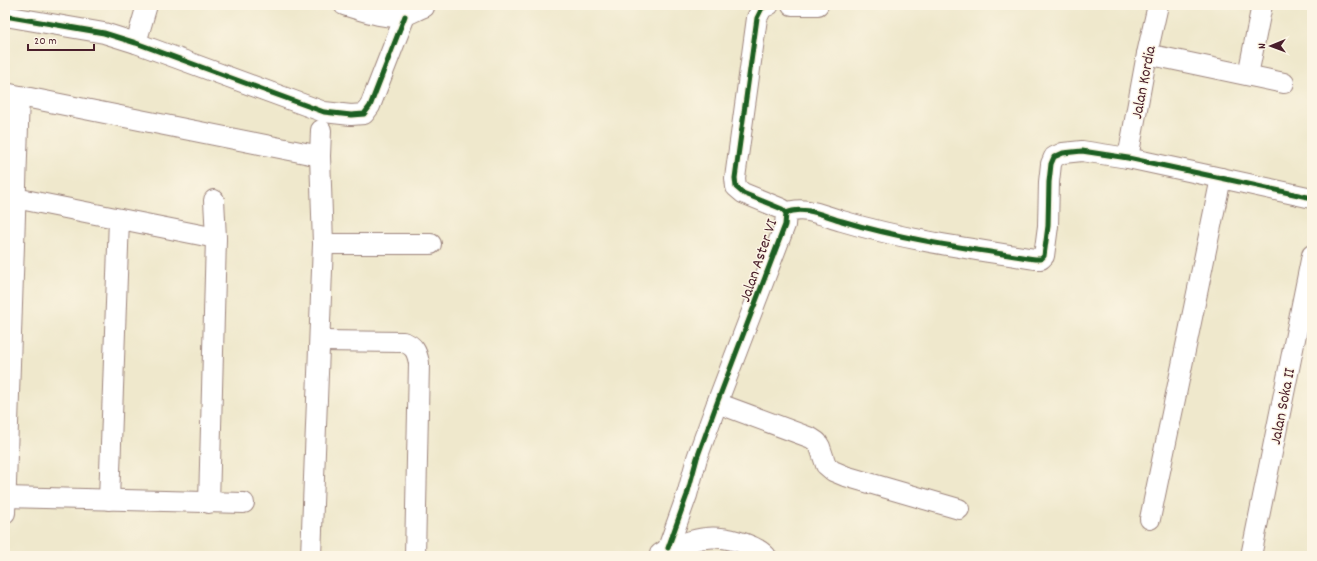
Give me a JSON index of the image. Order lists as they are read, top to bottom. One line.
{"streets":{"street":["Jalan Kordia","Jalan Aster VI","Jalan Soka II"]},"scale_bar":"20 m","north":"left"}
